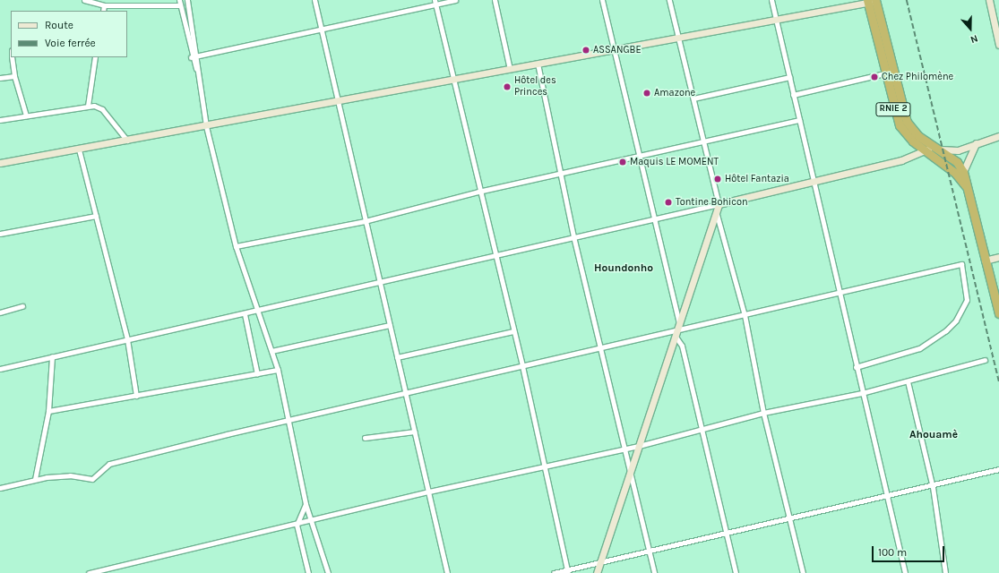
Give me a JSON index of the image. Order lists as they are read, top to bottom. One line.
{"streets":{"highway":["RNIE 2"]},"districts":["Houndonho","Ahouamè"],"places":["ASSANGBE","Chez Philomène","Hôtel des Princes","Amazone","Maquis LE MOMENT","Hôtel Fantazia","Tontine Bohicon"],"legend":["Route","Voie ferrée"],"scale_bar":"100 m","north":"bottom"}
